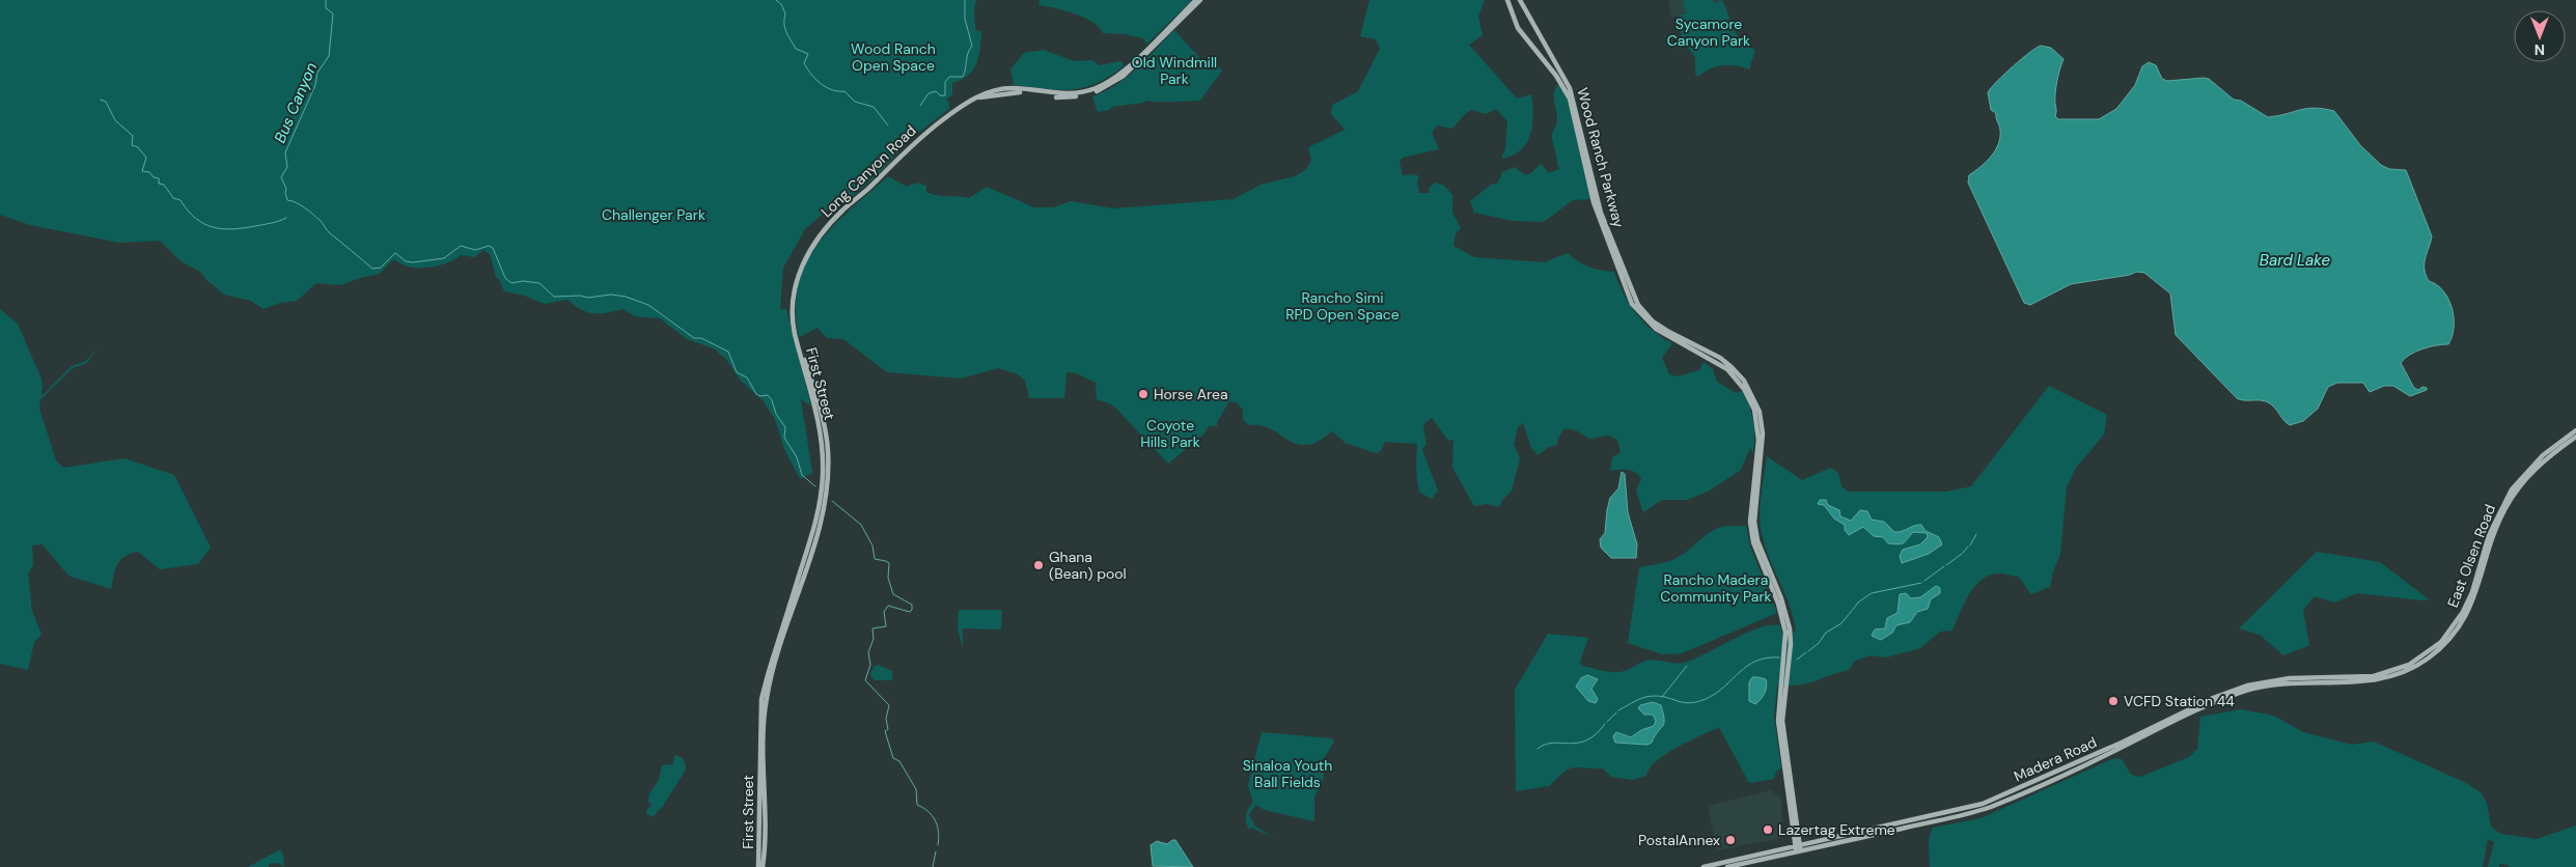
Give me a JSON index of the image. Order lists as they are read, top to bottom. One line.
{"streets":{"main road":["Wood Ranch Parkway","Long Canyon Road","First Street","East Olsen Road","Madera Road"]},"crossings":[["Wood Ranch Parkway","Madera Road"],["Long Canyon Road","First Street"],["East Olsen Road","Madera Road"]],"water":["Bus Canyon","Bard Lake"],"parks":["Sycamore Canyon Park","Wood Ranch Open Space","Old Windmill Park","Challenger Park","Rancho Simi RPD Open Space","Coyote Hills Park","Rancho Madera Community Park","Sinaloa Youth Ball Fields"],"places":["Horse Area","Ghana (Bean) pool","VCFD Station 44","Lazertag Extreme","PostalAnnex"],"north":"bottom"}
